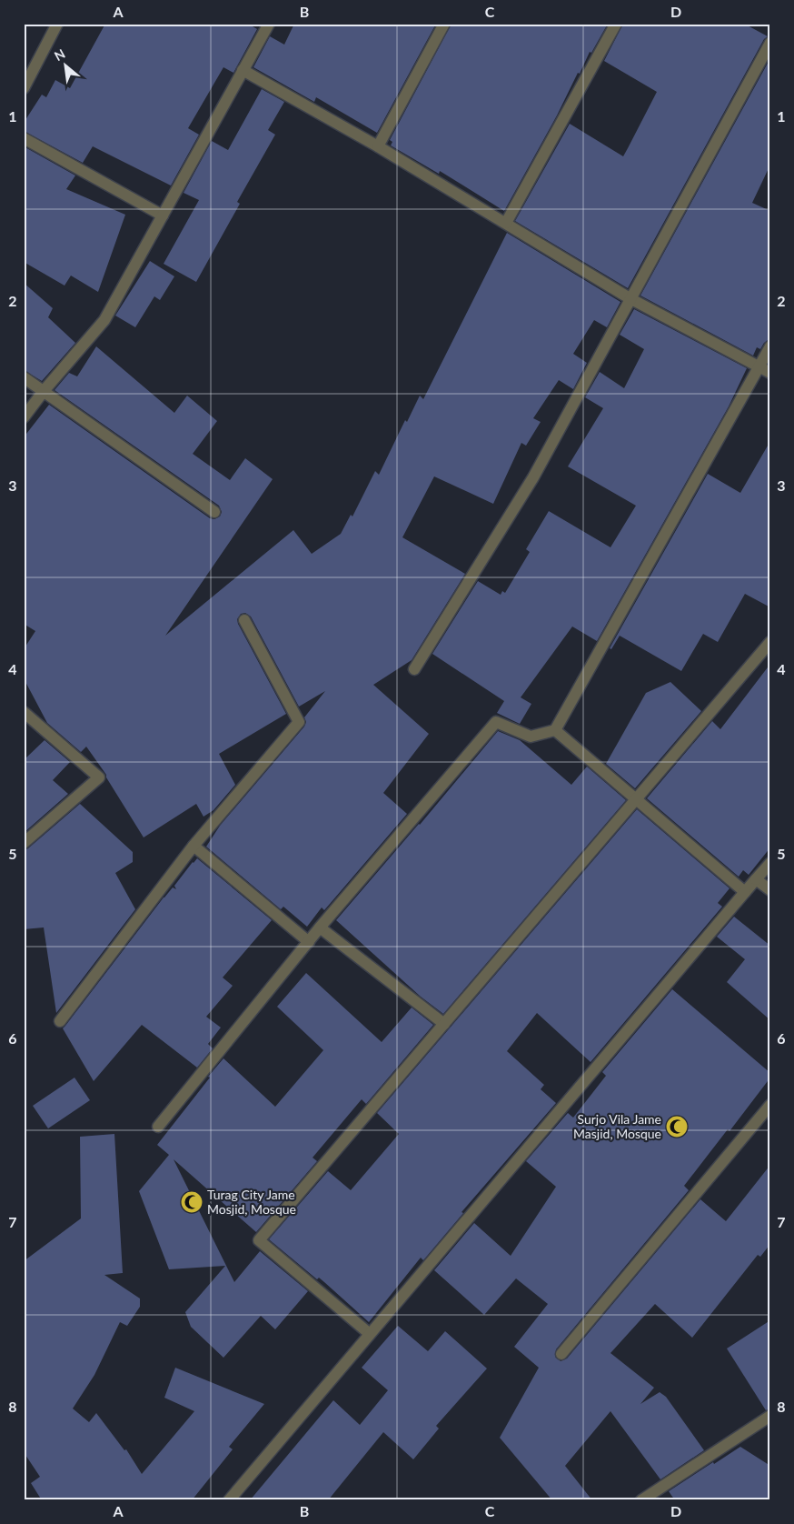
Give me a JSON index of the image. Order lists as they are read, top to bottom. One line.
{"places":{"mosque":["Surjo Vila Jame Masjid, Mosque","Turag City Jame Mosjid, Mosque"]},"north":"top left","grid":{"columns":["A","B","C","D"],"rows":["1","2","3","4","5","6","7","8"]}}
